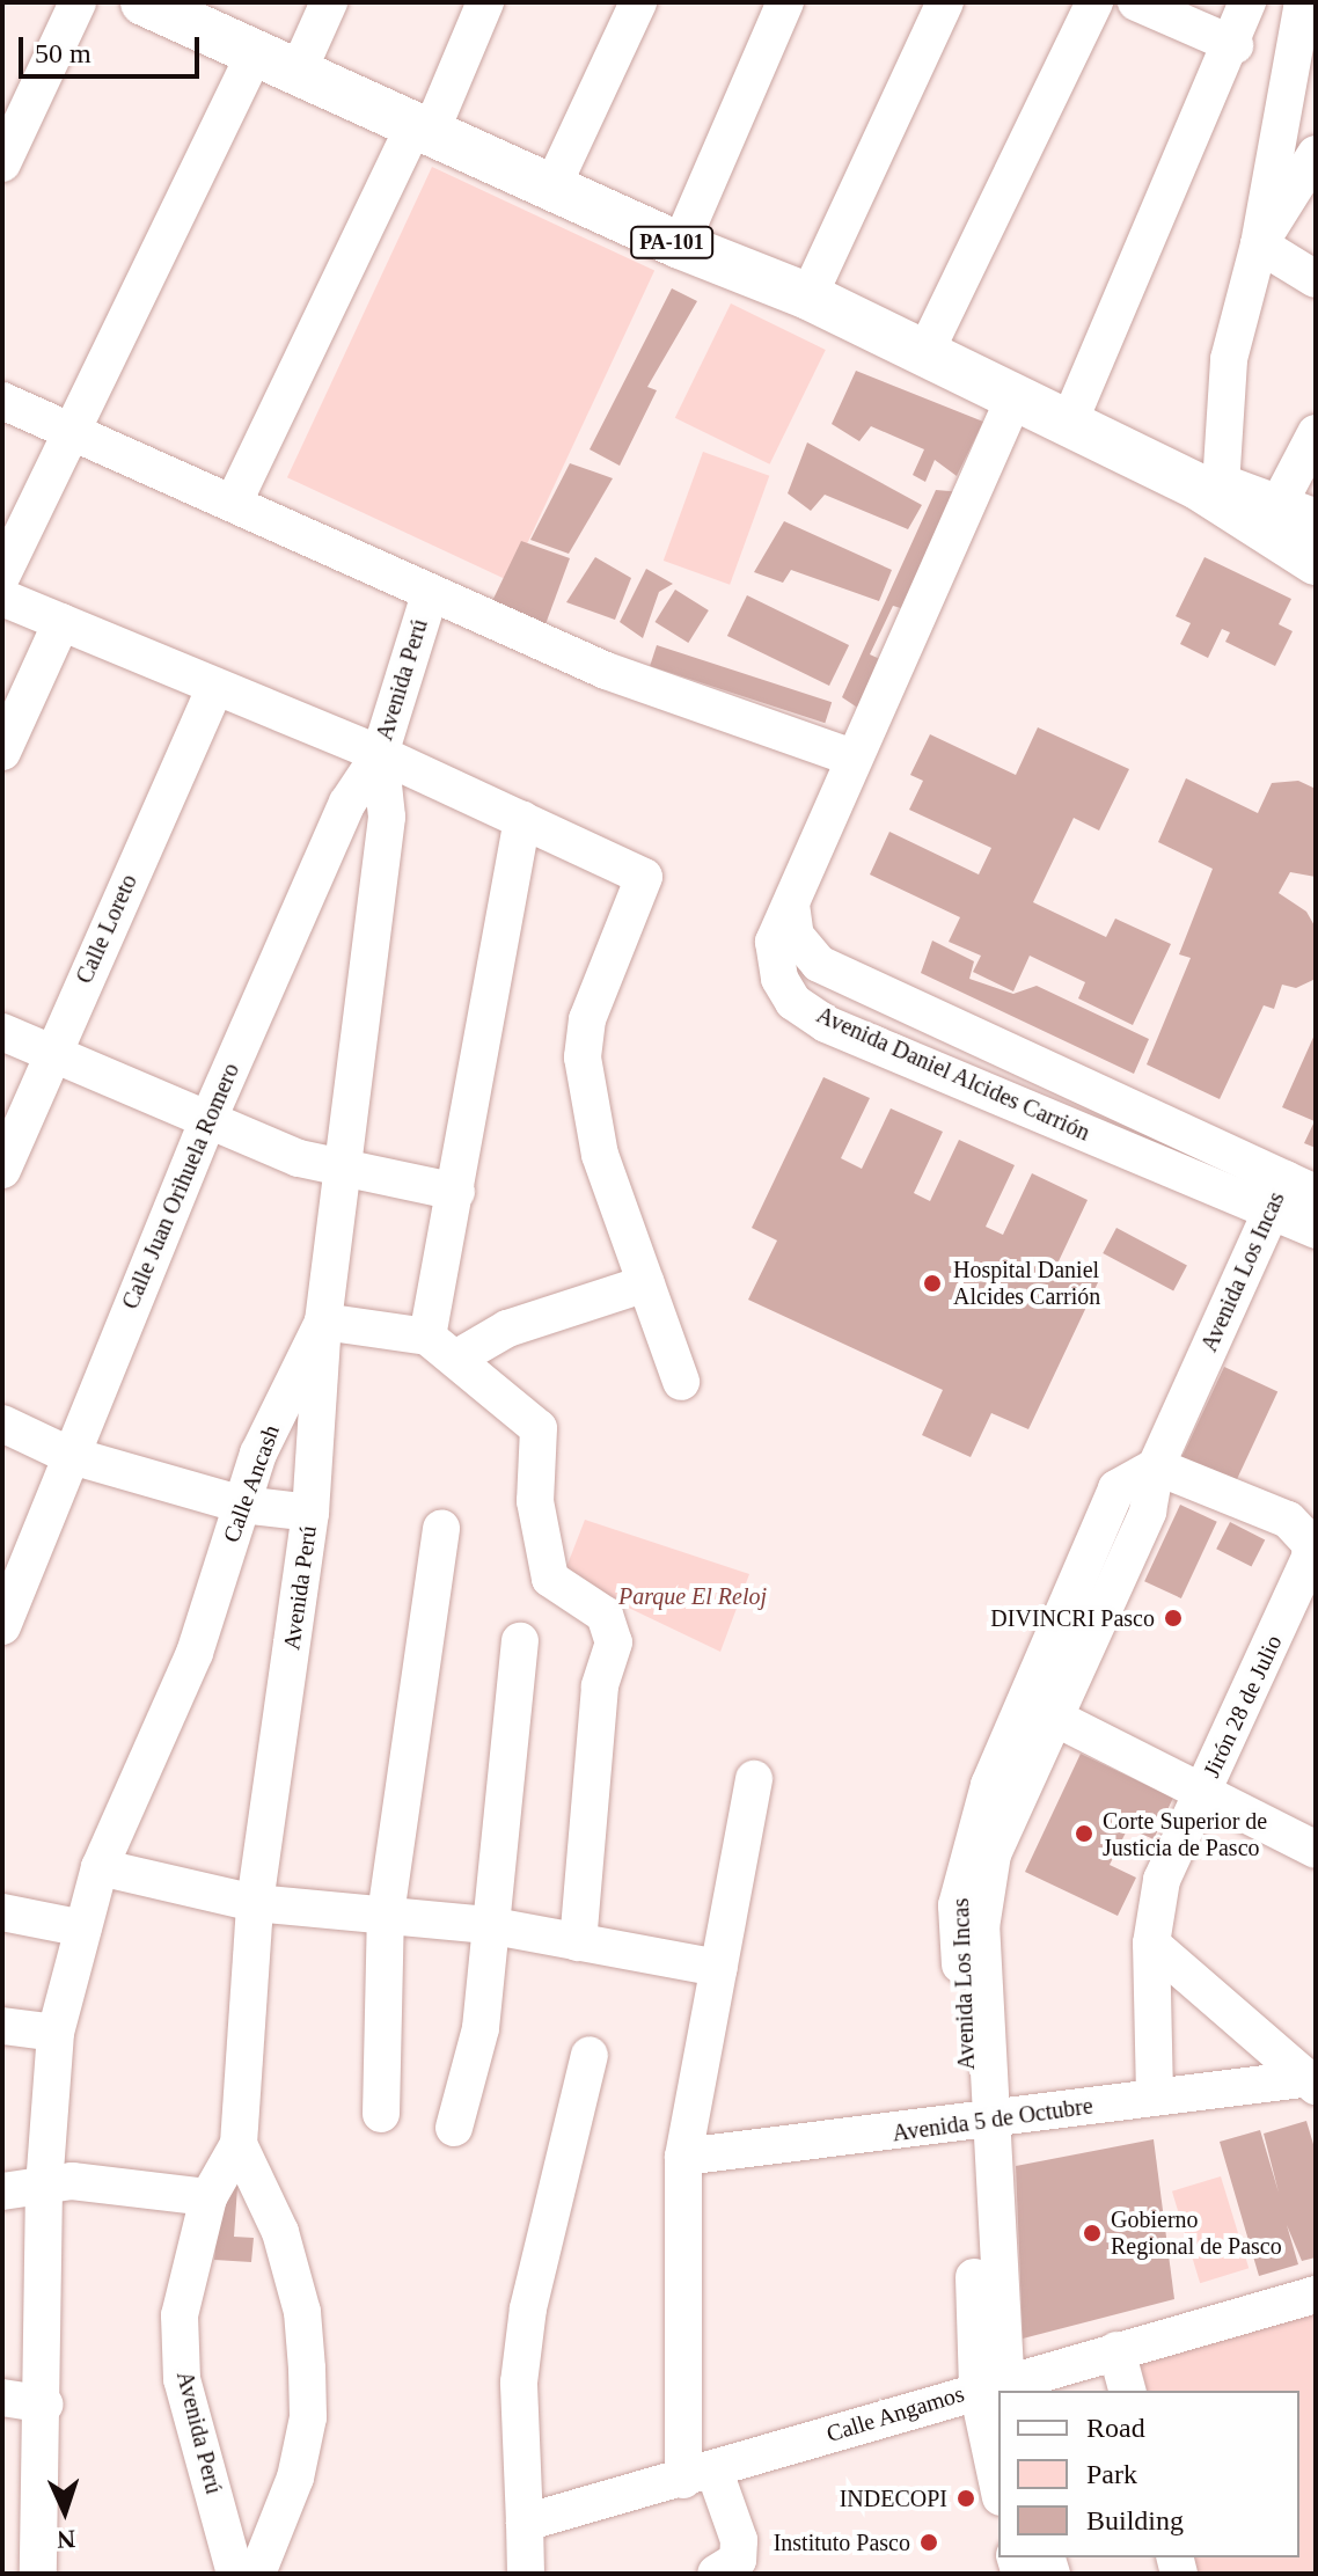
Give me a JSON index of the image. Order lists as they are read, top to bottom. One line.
{"streets":{"main road":["PA-101"],"street":["Avenida Perú","Calle Loreto","Avenida Daniel Alcides Carrión","Calle Juan Orihuela Romero","Avenida Los Incas","Calle Ancash","Jirón 28 de Julio","Avenida 5 de Octubre","Calle Angamos"]},"crossings":[["Avenida Perú","Calle Juan Orihuela Romero"],["Avenida Perú","Calle Ancash"],["Avenida Daniel Alcides Carrión","Avenida Los Incas"],["Avenida Los Incas","Jirón 28 de Julio"],["Avenida Los Incas","Avenida 5 de Octubre"],["Avenida Los Incas","Calle Angamos"],["Jirón 28 de Julio","Avenida 5 de Octubre"]],"parks":["Parque El Reloj"],"places":["Hospital Daniel Alcides Carrión","DIVINCRI Pasco","Corte Superior de Justicia de Pasco","Gobierno Regional de Pasco","INDECOPI","Instituto Pasco"],"legend":["Road","Park","Building"],"scale_bar":"50 m","north":"bottom"}
